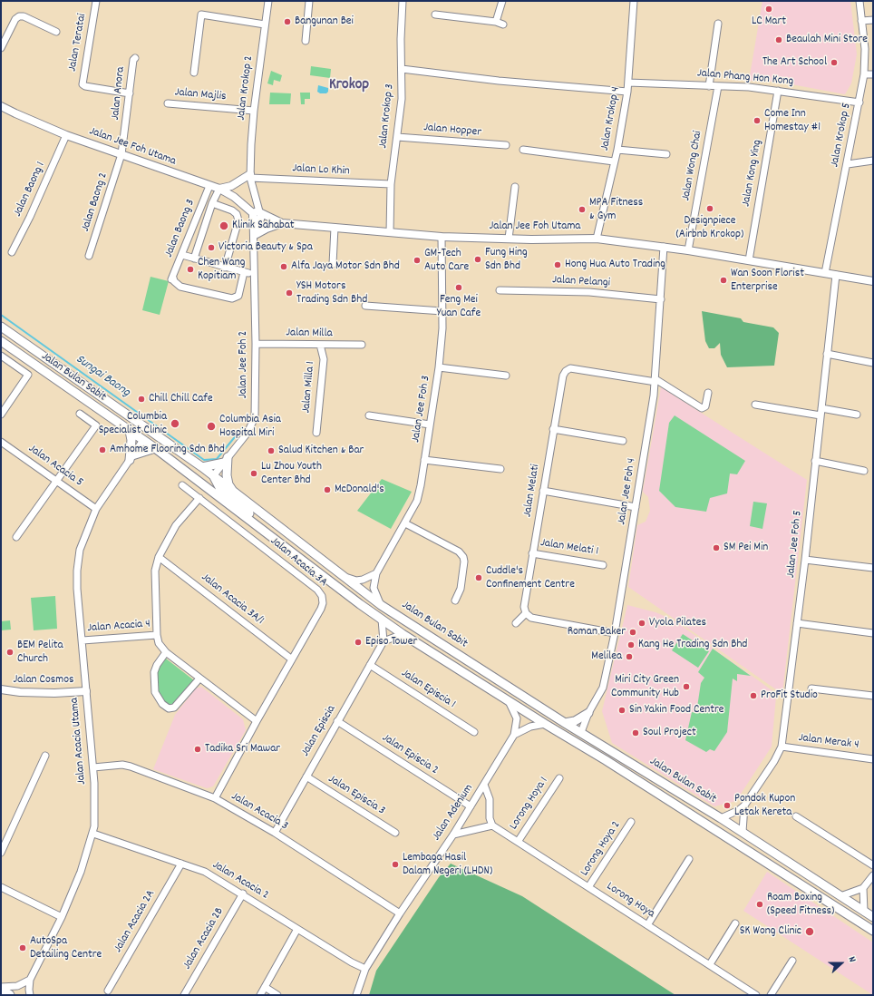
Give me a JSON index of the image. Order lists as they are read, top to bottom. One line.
{"streets":{"main road":["Jalan Bulan Sabit"],"street":["Jalan Teratai","Jalan Phang Hon Kong","Jalan Krokop 2","Jalan Anora","Jalan Majlis","Jalan Krokop 3","Jalan Krokop 4","Jalan Hopper","Jalan Krokop 5","Jalan Jee Foh Utama","Jalan Wong Chai","Jalan Lo Khin","Jalan Kong Ying","Jalan Baong 1","Jalan Baong 2","Jalan Baong 3","Jalan Pelangi","Jalan Milla","Jalan Jee Foh 2","Jalan Milla 1","Jalan Jee Foh 3","Jalan Acacia 5","Jalan Melati","Jalan Jee Foh 4","Jalan Jee Foh 5","Jalan Melati 1","Jalan Acacia 3A","Jalan Acacia 3A/1","Jalan Acacia 4","Jalan Cosmos","Jalan Episcia 1","Jalan Episcia","Jalan Acacia Utama","Jalan Merak 4","Jalan Episcia 2","Jalan Episcia 3","Lorong Hoya 1","Jalan Acacia 3","Jalan Adenium","Lorong Hoya 2","Jalan Acacia 2","Lorong Hoya","Jalan Acacia 2A","Jalan Acacia 2B"]},"crossings":[["Jalan Teratai","Jalan Anora"],["Jalan Phang Hon Kong","Jalan Krokop 4"],["Jalan Phang Hon Kong","Jalan Krokop 5"],["Jalan Phang Hon Kong","Jalan Wong Chai"],["Jalan Phang Hon Kong","Jalan Kong Ying"],["Jalan Krokop 2","Jalan Majlis"],["Jalan Krokop 2","Jalan Jee Foh Utama"],["Jalan Krokop 2","Jalan Lo Khin"],["Jalan Krokop 2","Jalan Jee Foh 2"],["Jalan Anora","Jalan Jee Foh Utama"],["Jalan Anora","Jalan Baong 2"],["Jalan Krokop 3","Jalan Hopper"],["Jalan Krokop 3","Jalan Jee Foh Utama"],["Jalan Krokop 3","Jalan Lo Khin"],["Jalan Krokop 4","Jalan Jee Foh Utama"],["Jalan Krokop 5","Jalan Jee Foh Utama"],["Jalan Jee Foh Utama","Jalan Wong Chai"],["Jalan Jee Foh Utama","Jalan Kong Ying"],["Jalan Jee Foh Utama","Jalan Baong 1"],["Jalan Jee Foh Utama","Jalan Baong 2"],["Jalan Jee Foh Utama","Jalan Baong 3"],["Jalan Jee Foh Utama","Jalan Jee Foh 2"],["Jalan Jee Foh Utama","Jalan Jee Foh 3"],["Jalan Jee Foh Utama","Jalan Jee Foh 4"],["Jalan Jee Foh Utama","Jalan Jee Foh 5"],["Jalan Pelangi","Jalan Jee Foh 4"],["Jalan Milla","Jalan Jee Foh 2"],["Jalan Milla","Jalan Milla 1"],["Jalan Jee Foh 2","Jalan Bulan Sabit"],["Jalan Bulan Sabit","Jalan Jee Foh 3"],["Jalan Bulan Sabit","Jalan Jee Foh 4"],["Jalan Bulan Sabit","Jalan Jee Foh 5"],["Jalan Bulan Sabit","Jalan Acacia Utama"],["Jalan Bulan Sabit","Jalan Adenium"],["Jalan Acacia 5","Jalan Acacia Utama"],["Jalan Melati","Jalan Jee Foh 4"],["Jalan Melati","Jalan Melati 1"],["Jalan Jee Foh 5","Jalan Merak 4"],["Jalan Acacia 3A","Jalan Acacia 3A/1"],["Jalan Acacia 3A","Jalan Acacia 3"],["Jalan Acacia 4","Jalan Acacia Utama"],["Jalan Cosmos","Jalan Acacia Utama"],["Jalan Episcia 1","Jalan Episcia"],["Jalan Episcia","Jalan Episcia 2"],["Jalan Episcia","Jalan Episcia 3"],["Jalan Episcia","Jalan Acacia 3"],["Jalan Acacia Utama","Jalan Acacia 3"],["Jalan Acacia Utama","Jalan Acacia 2"],["Jalan Episcia 2","Jalan Adenium"],["Lorong Hoya 1","Lorong Hoya"],["Jalan Acacia 3","Jalan Adenium"],["Jalan Adenium","Jalan Acacia 2"],["Lorong Hoya 2","Lorong Hoya"],["Jalan Acacia 2","Jalan Acacia 2A"],["Jalan Acacia 2","Jalan Acacia 2B"]],"districts":["Krokop"],"water":["Sungai Baong"],"places":["LC Mart","Bangunan Bei","Beaulah Mini Store","The Art School","Come Inn Homestay #1","Designpiece (Airbnb Krokop)","MPA Fitness & Gym","Klinik Sahabat","Victoria Beauty & Spa","Fung Hing Sdn Bhd","GM-Tech Auto Care","Hong Hua Auto Trading","Alfa Jaya Motor Sdn Bhd","Chen Wang Kopitiam","Wan Soon Florist Enterprise","Feng Mei Yuan Cafe","YSH Motors Trading Sdn Bhd","Chill Chill Cafe","Columbia Specialist Clinic","Columbia Asia Hospital Miri","Amhome Flooring Sdn Bhd","Salud Kitchen & Bar","Lu Zhou Youth Center Bhd","McDonald's","SM Pei Min","Cuddle's Confinement Centre","Vyola Pilates","Roman Baker","Episo Tower","Kang He Trading Sdn Bhd","BEM Pelita Church","Melilea","Miri City Green Community Hub","ProFit Studio","Sin Yakin Food Centre","Soul Project","Tadika Sri Mawar","Pondok Kupon Letak Kereta","Lembaga Hasil Dalam Negeri (LHDN)","Roam Boxing (Speed Fitness)","SK Wong Clinic","AutoSpa Detailing Centre"],"north":"right"}
